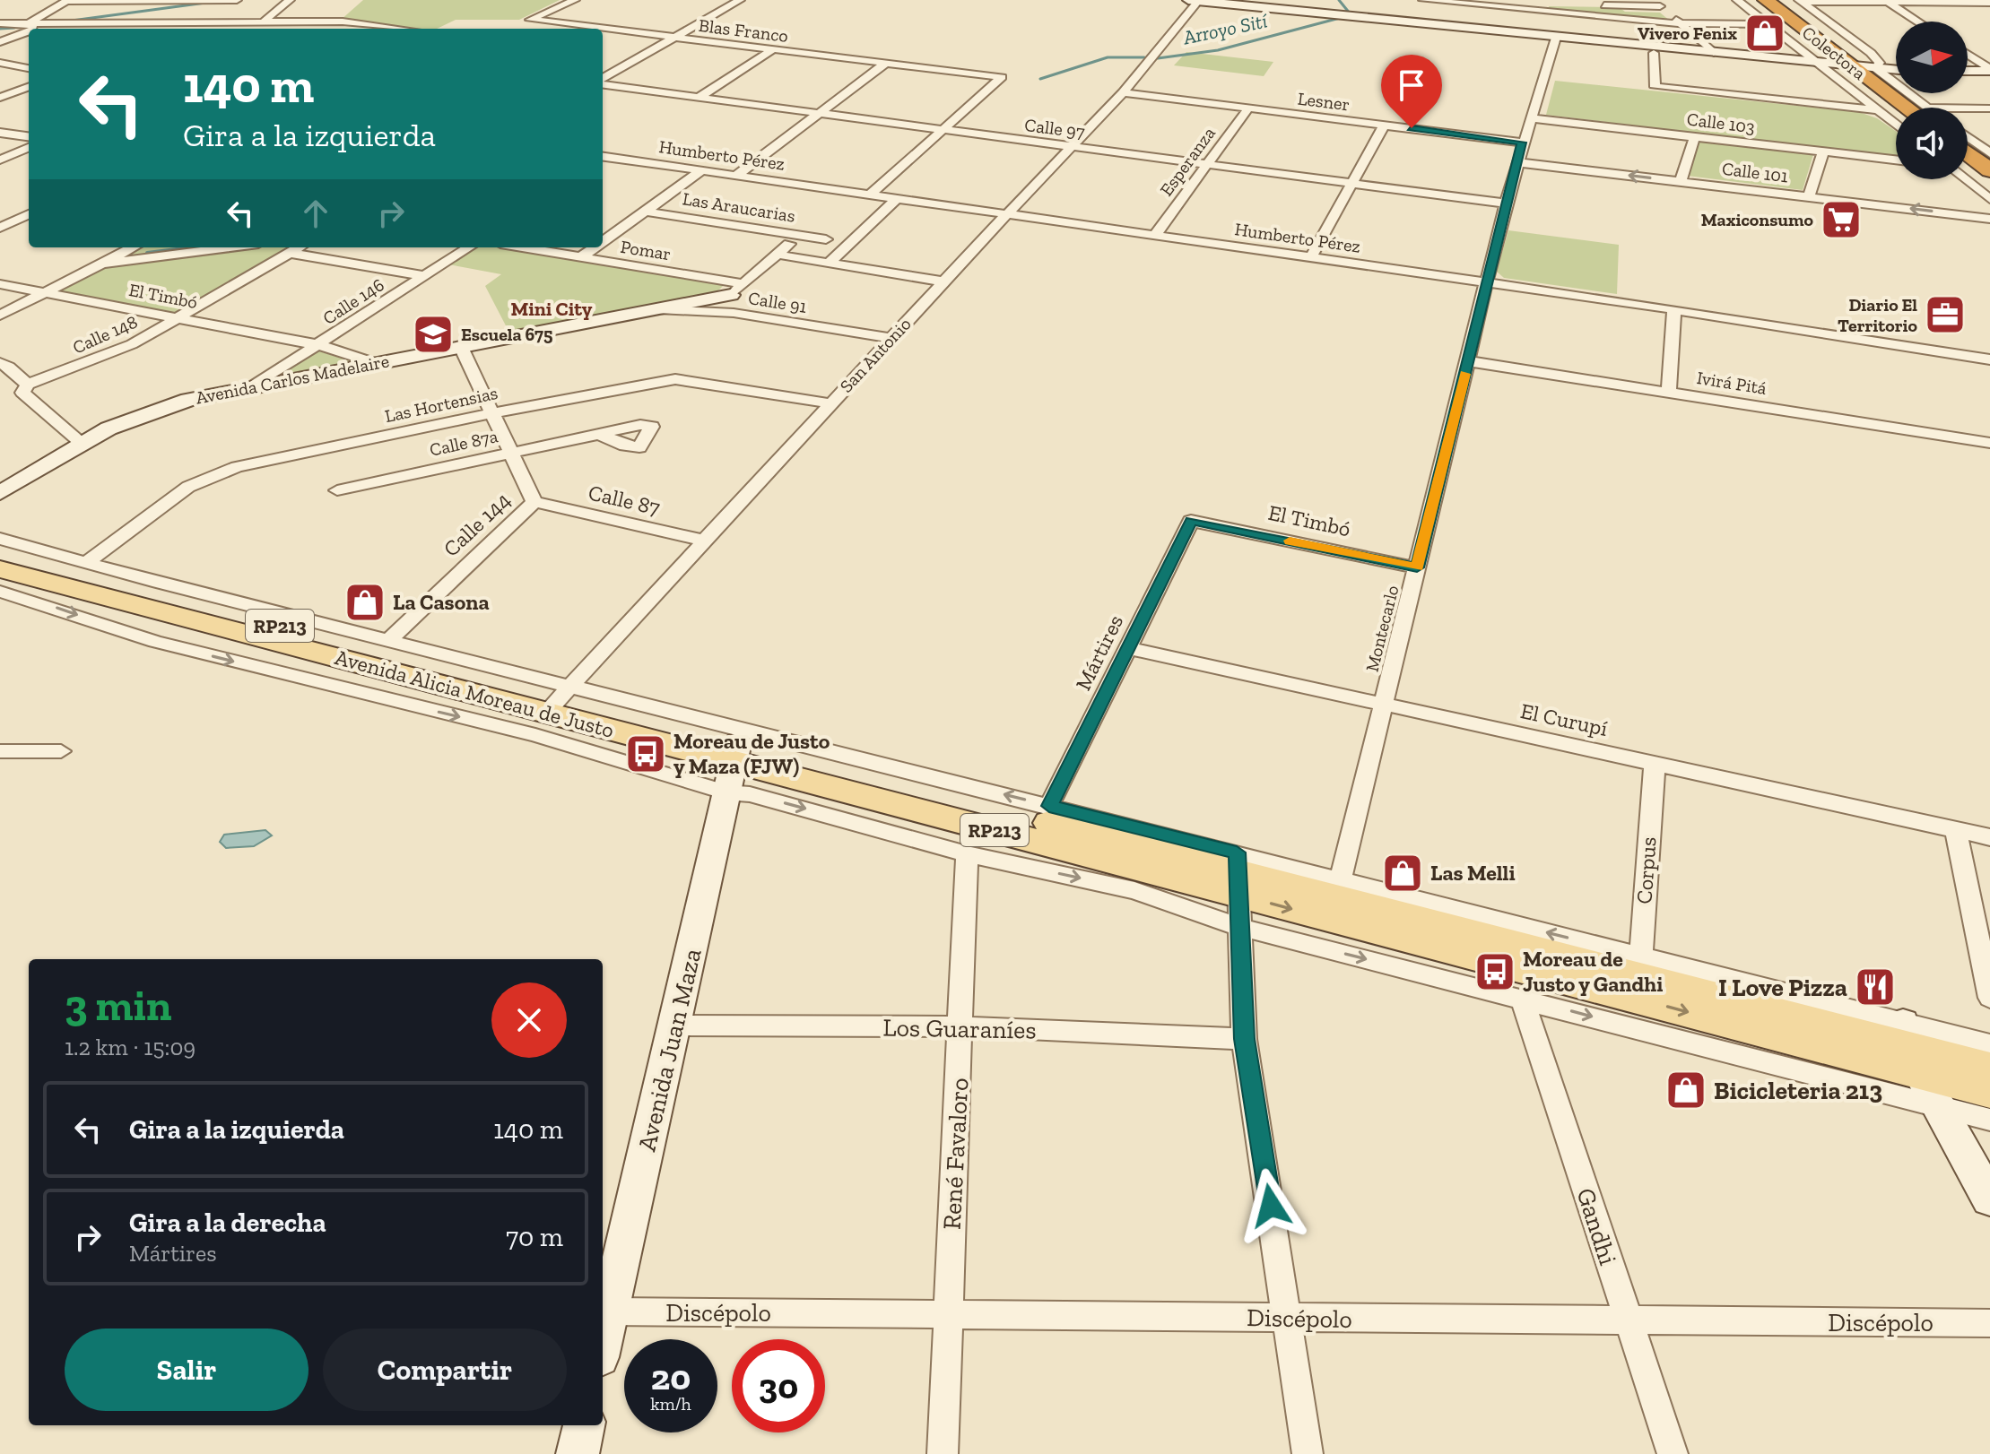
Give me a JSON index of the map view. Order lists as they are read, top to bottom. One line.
{"streets":{"main road":["Avenida Carlos Madelaire","RP213","Avenida Alicia Moreau de Justo","Avenida Juan Maza"],"street":["Blas Franco","Colectora","Lesner","Calle 103","Calle 97","Humberto Pérez","Esperanza","Calle 101","Las Araucarias","Pomar","El Timbó","Calle 146","Calle 91","Calle 148","San Antonio","Ivirá Pitá","Las Hortensias","Calle 87a","Calle 87","Calle 144","Montecarlo","Mártires","El Curupí","Corpus","Los Guaraníes","René Favaloro","Gandhi","Discépolo"]},"crossings":[["Blas Franco","Calle 97"],["Lesner","Esperanza"],["Lesner","San Antonio"],["Lesner","Montecarlo"],["Calle 103","Montecarlo"],["Calle 97","Esperanza"],["Calle 97","San Antonio"],["Calle 97","Montecarlo"],["Humberto Pérez","Esperanza"],["Humberto Pérez","San Antonio"],["Humberto Pérez","Montecarlo"],["Calle 101","Montecarlo"],["Las Araucarias","San Antonio"],["Pomar","Calle 91"],["Pomar","Avenida Carlos Madelaire"],["El Timbó","Calle 146"],["El Timbó","Calle 148"],["El Timbó","Montecarlo"],["El Timbó","Mártires"],["Calle 146","Avenida Carlos Madelaire"],["Calle 91","San Antonio"],["Calle 91","Avenida Carlos Madelaire"],["San Antonio","Las Hortensias"],["San Antonio","Calle 87"],["San Antonio","Avenida Alicia Moreau de Justo"],["Avenida Carlos Madelaire","Calle 144"],["Ivirá Pitá","Montecarlo"],["Las Hortensias","Calle 144"],["Calle 87a","Calle 144"],["Calle 87","Calle 144"],["Montecarlo","Avenida Alicia Moreau de Justo"],["Montecarlo","El Curupí"],["Mártires","El Curupí"],["Avenida Alicia Moreau de Justo","Corpus"],["Avenida Alicia Moreau de Justo","Avenida Juan Maza"],["El Curupí","Corpus"],["Los Guaraníes","Avenida Juan Maza"],["Los Guaraníes","René Favaloro"],["Avenida Juan Maza","Discépolo"],["René Favaloro","Discépolo"],["Gandhi","Discépolo"]],"districts":["Mini City"],"water":["Arroyo Sití"],"places":{"shop":["Vivero Fenix","La Casona","Las Melli","Bicicleteria 213"],"supermarket":["Maxiconsumo"],"office":["Diario El Territorio"],"school or university":["Escuela 675"],"bus stop":["Moreau de Justo y Maza (FJW)","Moreau de Justo y Gandhi"],"restaurant":["I Love Pizza"]},"north":"right","page":{"turn":["140 m","Gira a la izquierda"],"heading":["3 min","1.2 km · 15:09"],"list":[{"name":"Gira a la izquierda","value":"140 m"},{"name":"Gira a la derecha","note":"Mártires","value":"70 m"}],"buttons":["Salir","Compartir"],"speed":"20 km/h","limit":"30"}}
